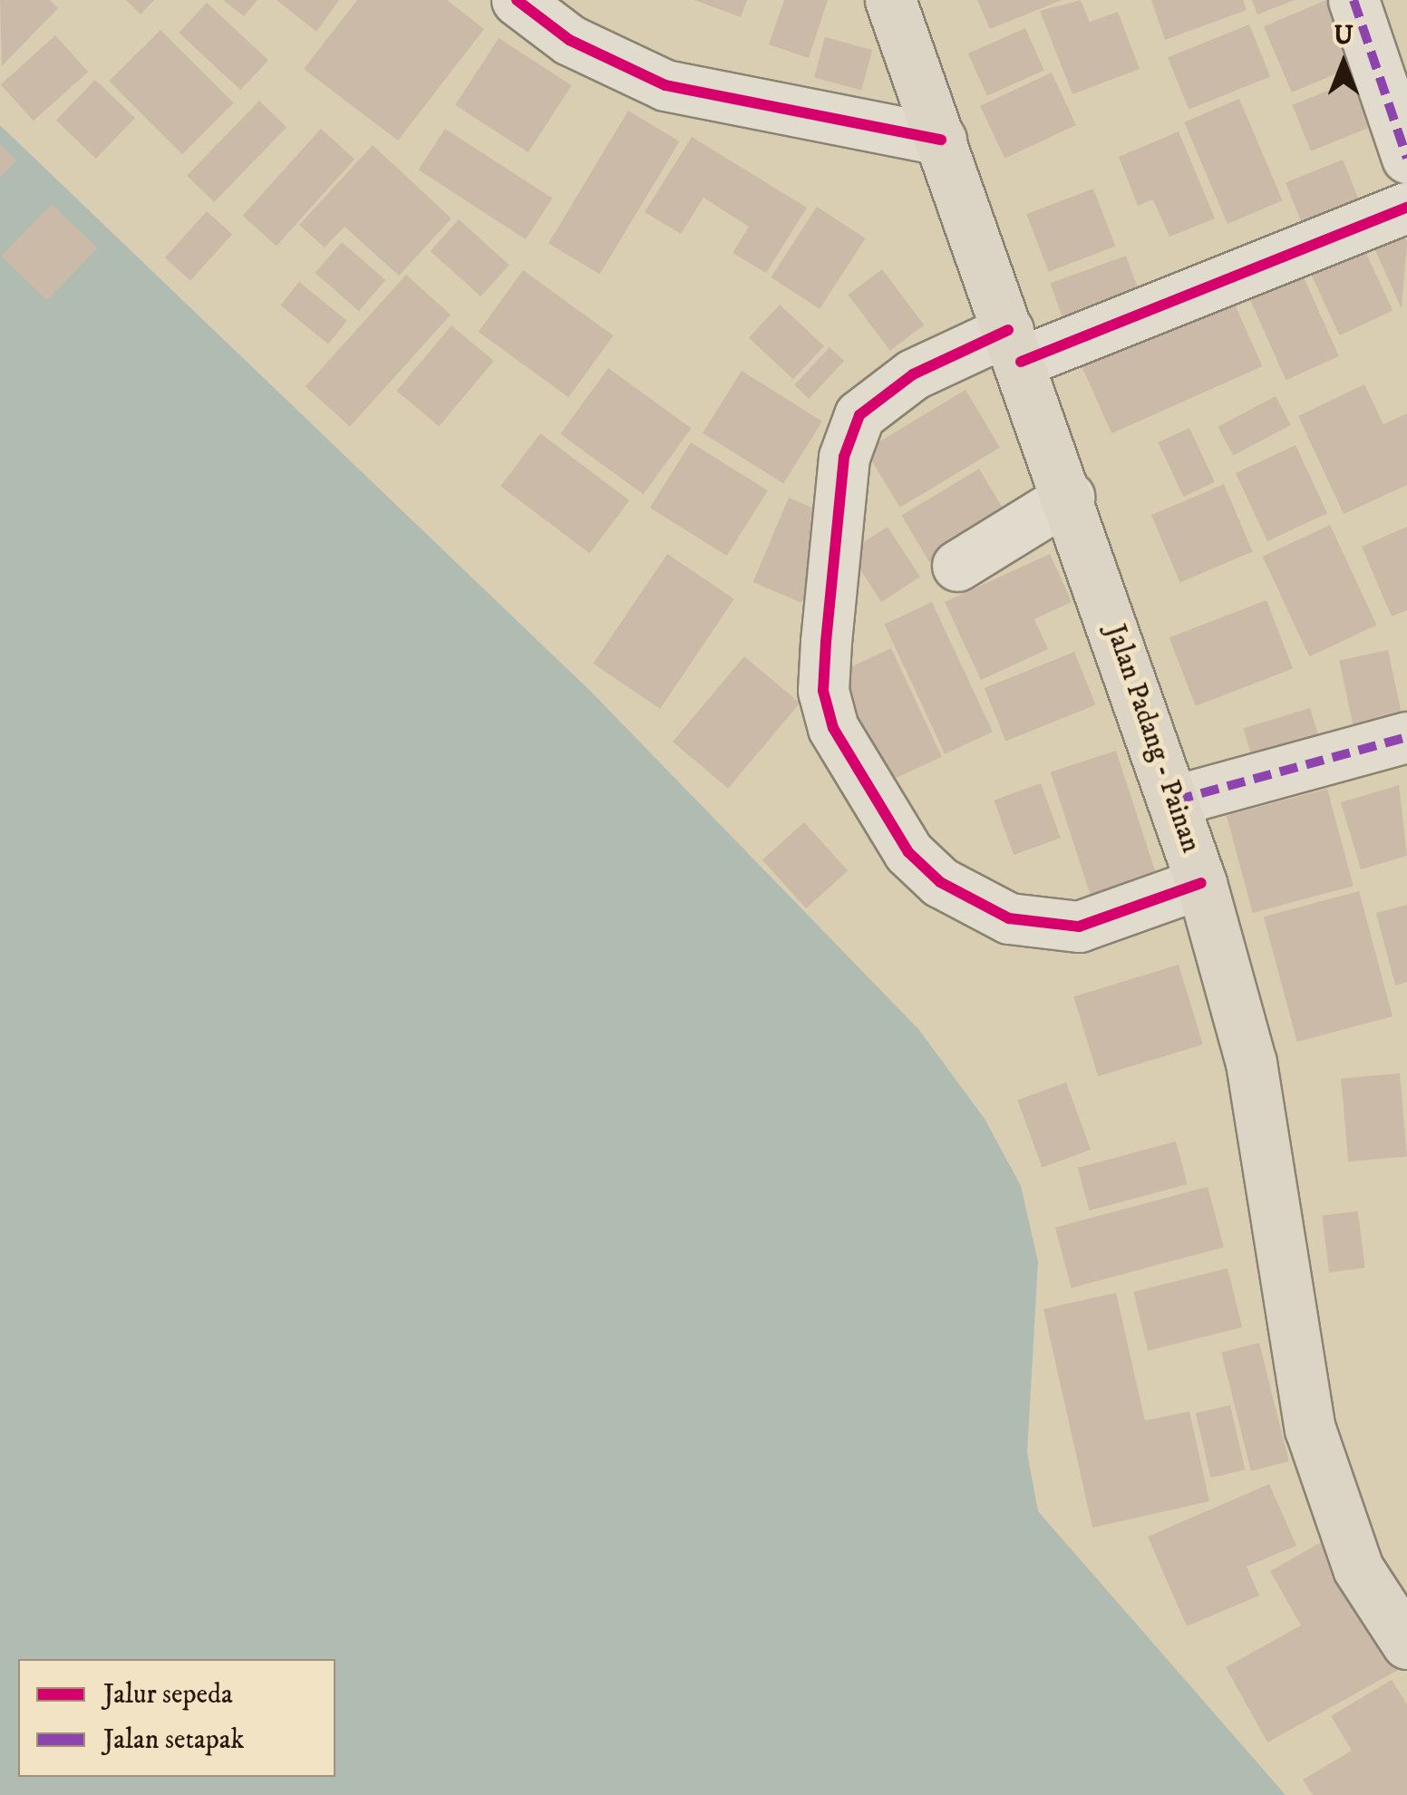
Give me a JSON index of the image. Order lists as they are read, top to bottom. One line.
{"streets":{"highway":["Jalan Padang - Painan"]},"legend":["Jalur sepeda","Jalan setapak"],"north":"top"}
